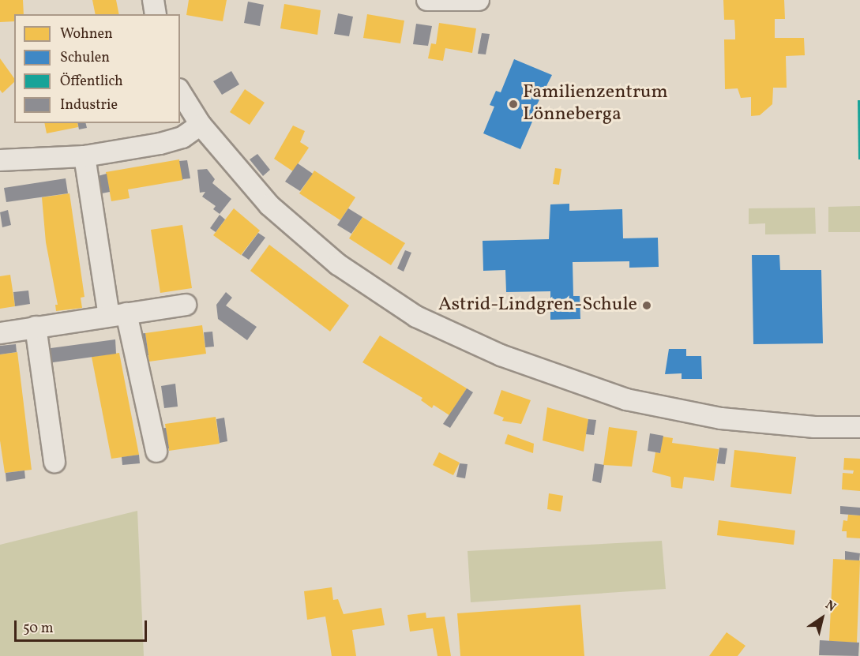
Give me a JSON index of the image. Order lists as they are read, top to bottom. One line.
{"places":["Familienzentrum Lönneberga","Astrid-Lindgren-Schule"],"legend":["Wohnen","Schulen","Öffentlich","Industrie"],"scale_bar":"50 m","north":"top right"}
